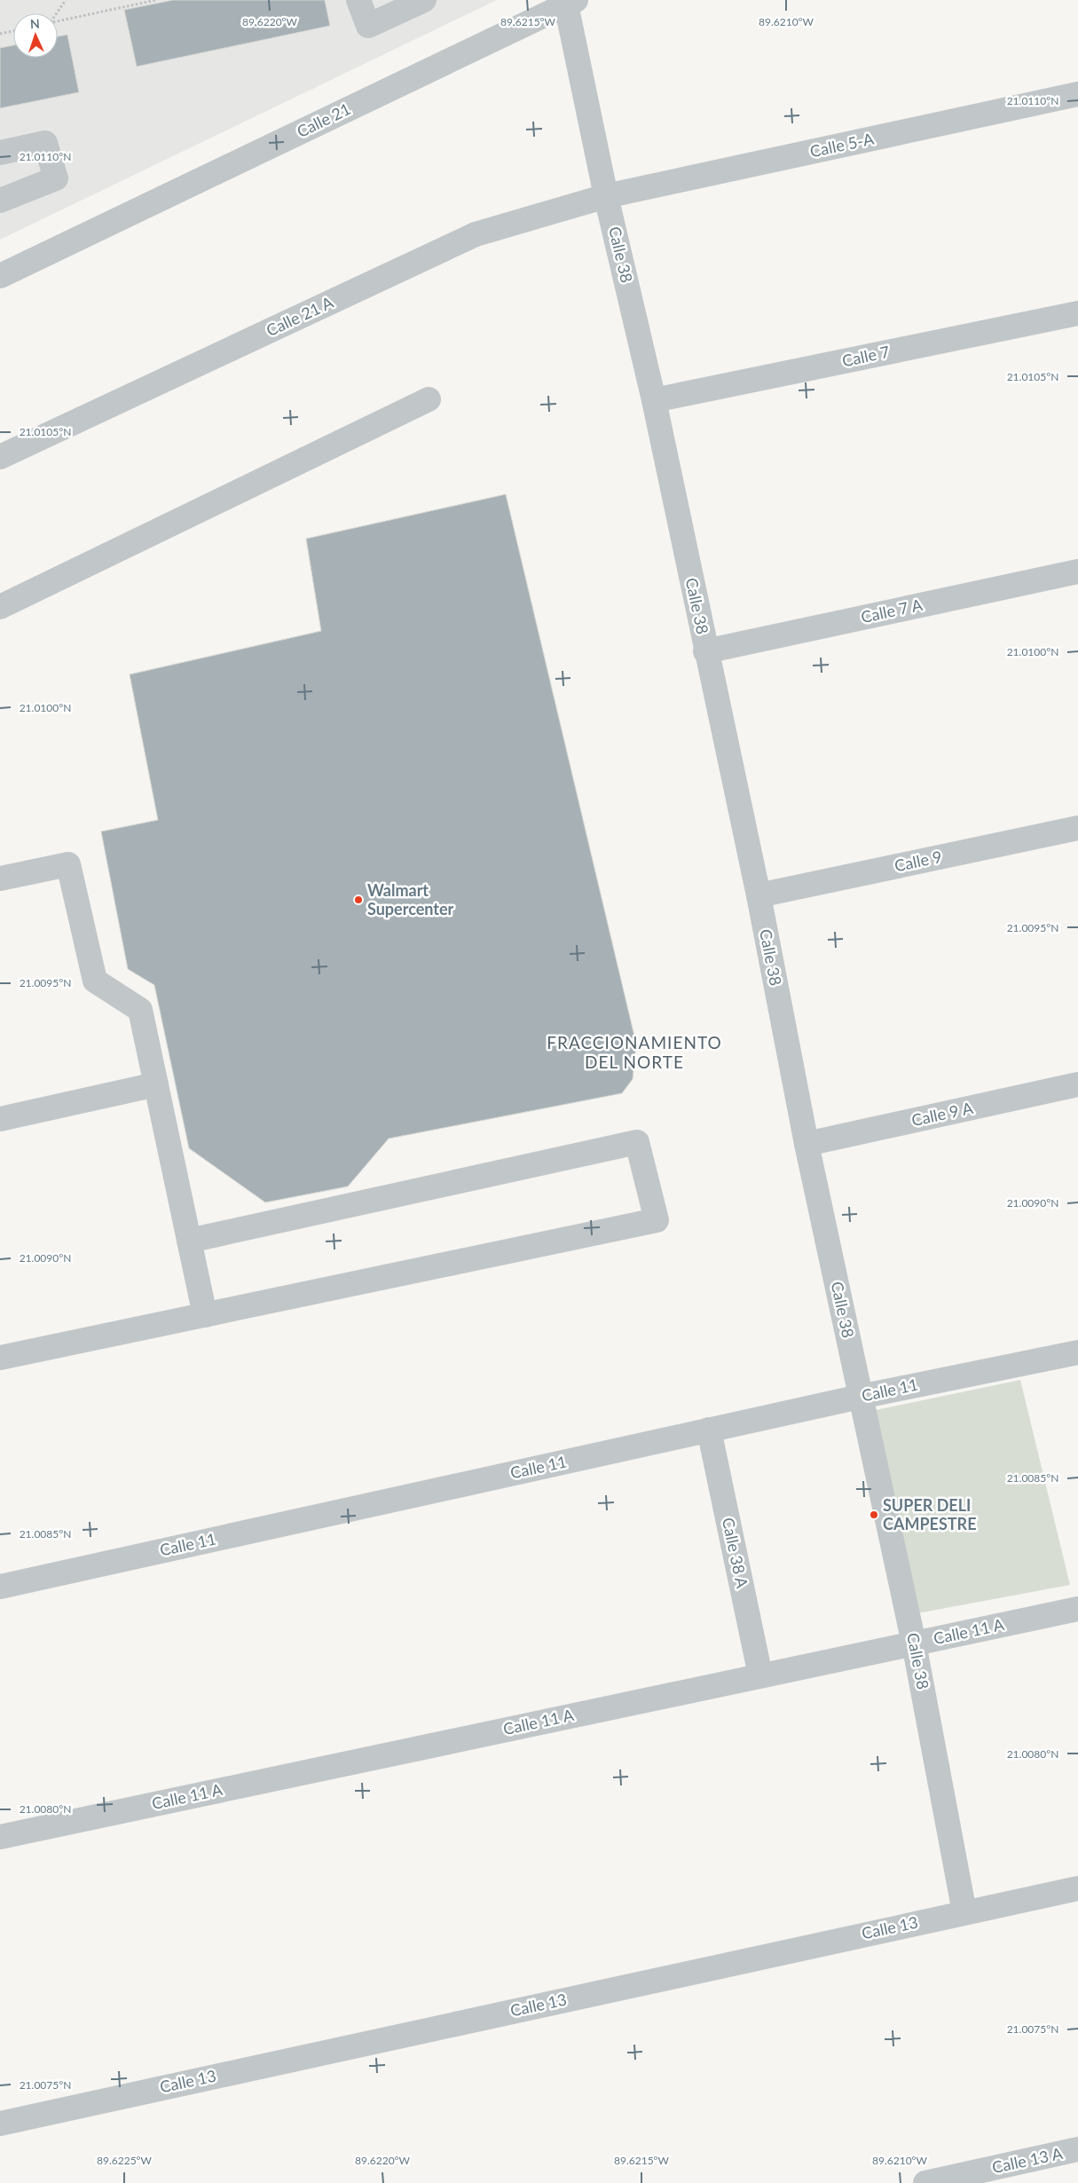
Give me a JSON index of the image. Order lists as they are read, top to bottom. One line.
{"streets":{"street":["Calle 21","Calle 5-A","Calle 38","Calle 21 A","Calle 7","Calle 7 A","Calle 9","Calle 9 A","Calle 11","Calle 38 A","Calle 11 A","Calle 13","Calle 13 A"]},"crossings":[["Calle 21","Calle 38"],["Calle 5-A","Calle 38"],["Calle 5-A","Calle 21 A"],["Calle 38","Calle 21 A"],["Calle 38","Calle 7"],["Calle 38","Calle 7 A"],["Calle 38","Calle 9"],["Calle 38","Calle 9 A"],["Calle 38","Calle 11"],["Calle 38","Calle 11 A"],["Calle 38","Calle 13"],["Calle 11","Calle 38 A"],["Calle 38 A","Calle 11 A"]],"districts":["FRACCIONAMIENTO DEL NORTE"],"places":["Walmart Supercenter","SUPER DELI CAMPESTRE"],"north":"top","coordinates":["89.6220°W","89.6215°W","89.6210°W","21.0110°N","21.0105°N","21.0100°N","21.0095°N","21.0090°N","21.0085°N","21.0080°N","21.0075°N","89.6225°W"]}
